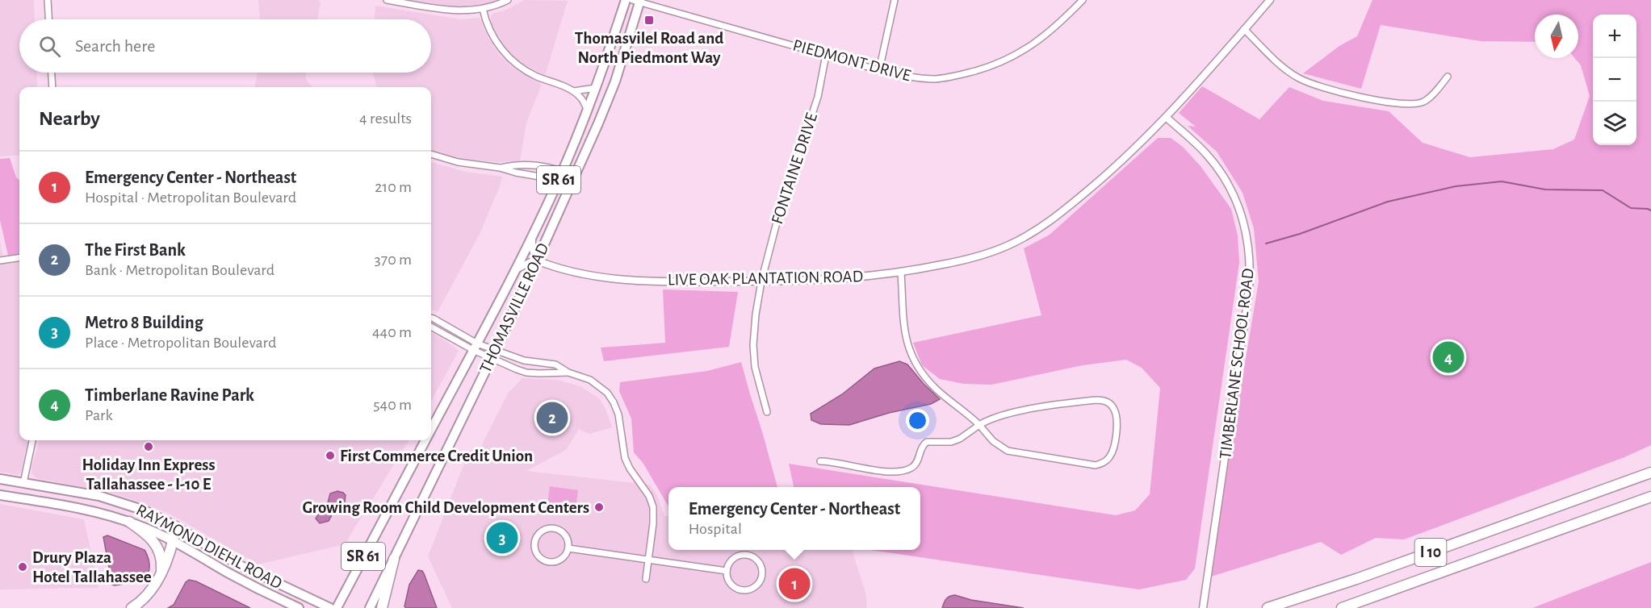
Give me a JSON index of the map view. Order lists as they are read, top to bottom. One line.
{"streets":{"highway":["I 10"],"main road":["SR 61","THOMASVILLE ROAD","RAYMOND DIEHL ROAD"],"street":["PIEDMONT DRIVE","FONTAINE DRIVE","LIVE OAK PLANTATION ROAD","TIMBERLANE SCHOOL ROAD"]},"crossings":[["PIEDMONT DRIVE","FONTAINE DRIVE"],["PIEDMONT DRIVE","THOMASVILLE ROAD"],["FONTAINE DRIVE","LIVE OAK PLANTATION ROAD"],["LIVE OAK PLANTATION ROAD","THOMASVILLE ROAD"],["LIVE OAK PLANTATION ROAD","TIMBERLANE SCHOOL ROAD"]],"places":{"transit":["Thomasvilel Road and North Piedmont Way"],"other":["Holiday Inn Express Tallahassee - I-10 E","First Commerce Credit Union","Growing Room Child Development Centers","Drury Plaza Hotel Tallahassee"]},"north":"bottom","page":{"map_buttons":["+","−"],"search":"Search here","heading":["Nearby","4 results"],"list":[{"mark":"1","name":"Emergency Center - Northeast","note":"Hospital · Metropolitan Boulevard","value":"210 m"},{"mark":"2","name":"The First Bank","note":"Bank · Metropolitan Boulevard","value":"370 m"},{"mark":"3","name":"Metro 8 Building","note":"Place · Metropolitan Boulevard","value":"440 m"},{"mark":"4","name":"Timberlane Ravine Park","note":"Park","value":"540 m"}],"pins":["4","2","3","1"],"popup":["Emergency Center - Northeast","Hospital"]}}
